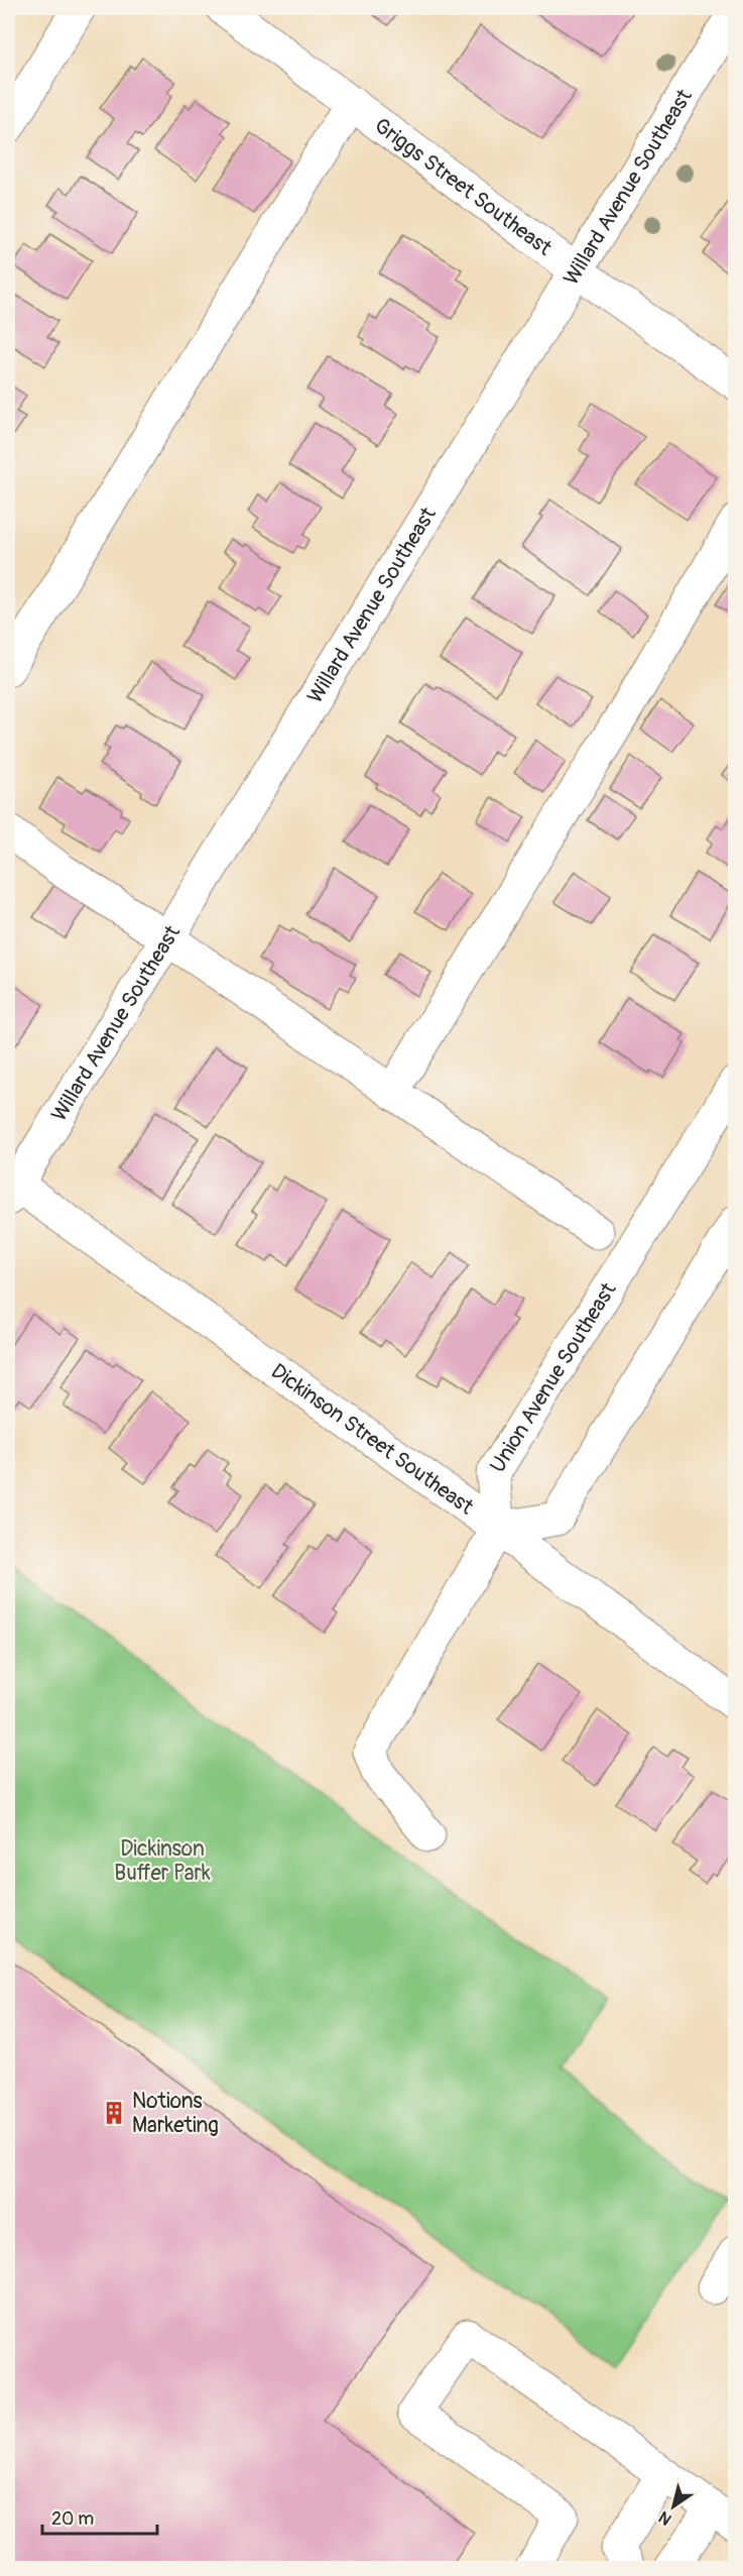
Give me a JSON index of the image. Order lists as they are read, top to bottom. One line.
{"streets":{"street":["Willard Avenue Southeast","Griggs Street Southeast","Union Avenue Southeast","Dickinson Street Southeast"]},"crossings":[["Willard Avenue Southeast","Griggs Street Southeast"],["Willard Avenue Southeast","Dickinson Street Southeast"],["Union Avenue Southeast","Dickinson Street Southeast"]],"parks":["Dickinson Buffer Park"],"places":{"building":["Notions Marketing"]},"scale_bar":"20 m","north":"bottom left"}
